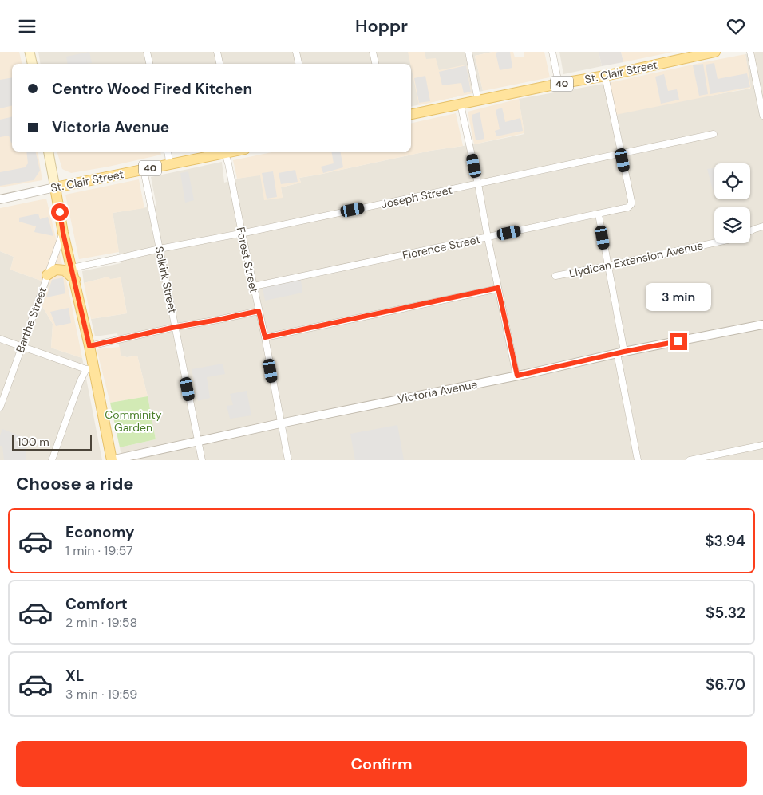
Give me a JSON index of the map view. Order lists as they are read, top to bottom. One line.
{"streets":{"main road":["St. Clair Street","40"],"street":["Joseph Street","Florence Street","Llydican Extension Avenue","Forest Street","Selkirk Street","Barthe Street","Victoria Avenue"]},"crossings":[["St. Clair Street","Forest Street"],["St. Clair Street","Selkirk Street"],["Joseph Street","Florence Street"],["Joseph Street","Forest Street"],["Joseph Street","Selkirk Street"],["Florence Street","Forest Street"],["Forest Street","Victoria Avenue"],["Selkirk Street","Victoria Avenue"]],"parks":["Comminity Garden"],"scale_bar":"100 m","page":{"header":"Hoppr","banner":["Centro Wood Fired Kitchen","Victoria Avenue"],"bubble":"3 min","scale":"100 m","heading":"Choose a ride","list":[{"name":"Economy","note":"1 min · 19:57","value":"$3.94"},{"name":"Comfort","note":"2 min · 19:58","value":"$5.32"},{"name":"XL","note":"3 min · 19:59","value":"$6.70"}],"buttons":"Confirm"}}
